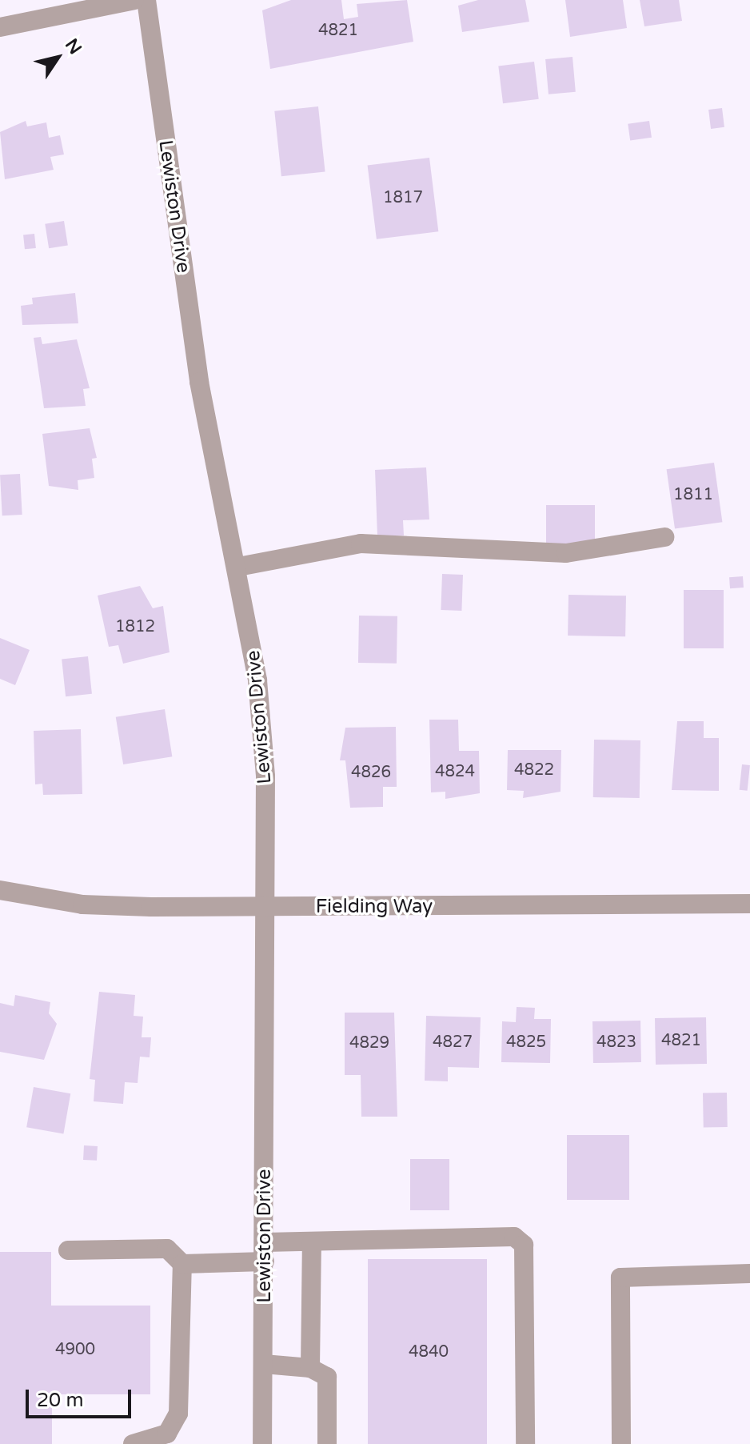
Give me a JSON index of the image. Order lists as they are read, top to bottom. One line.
{"streets":{"street":["Lewiston Drive","Fielding Way"]},"crossings":[["Lewiston Drive","Fielding Way"]],"house_numbers":["4821","1817","1811","1812","4822","4824","4826","4821","4827","4825","4823","4829","4900","4840"],"scale_bar":"20 m","north":"top right"}
